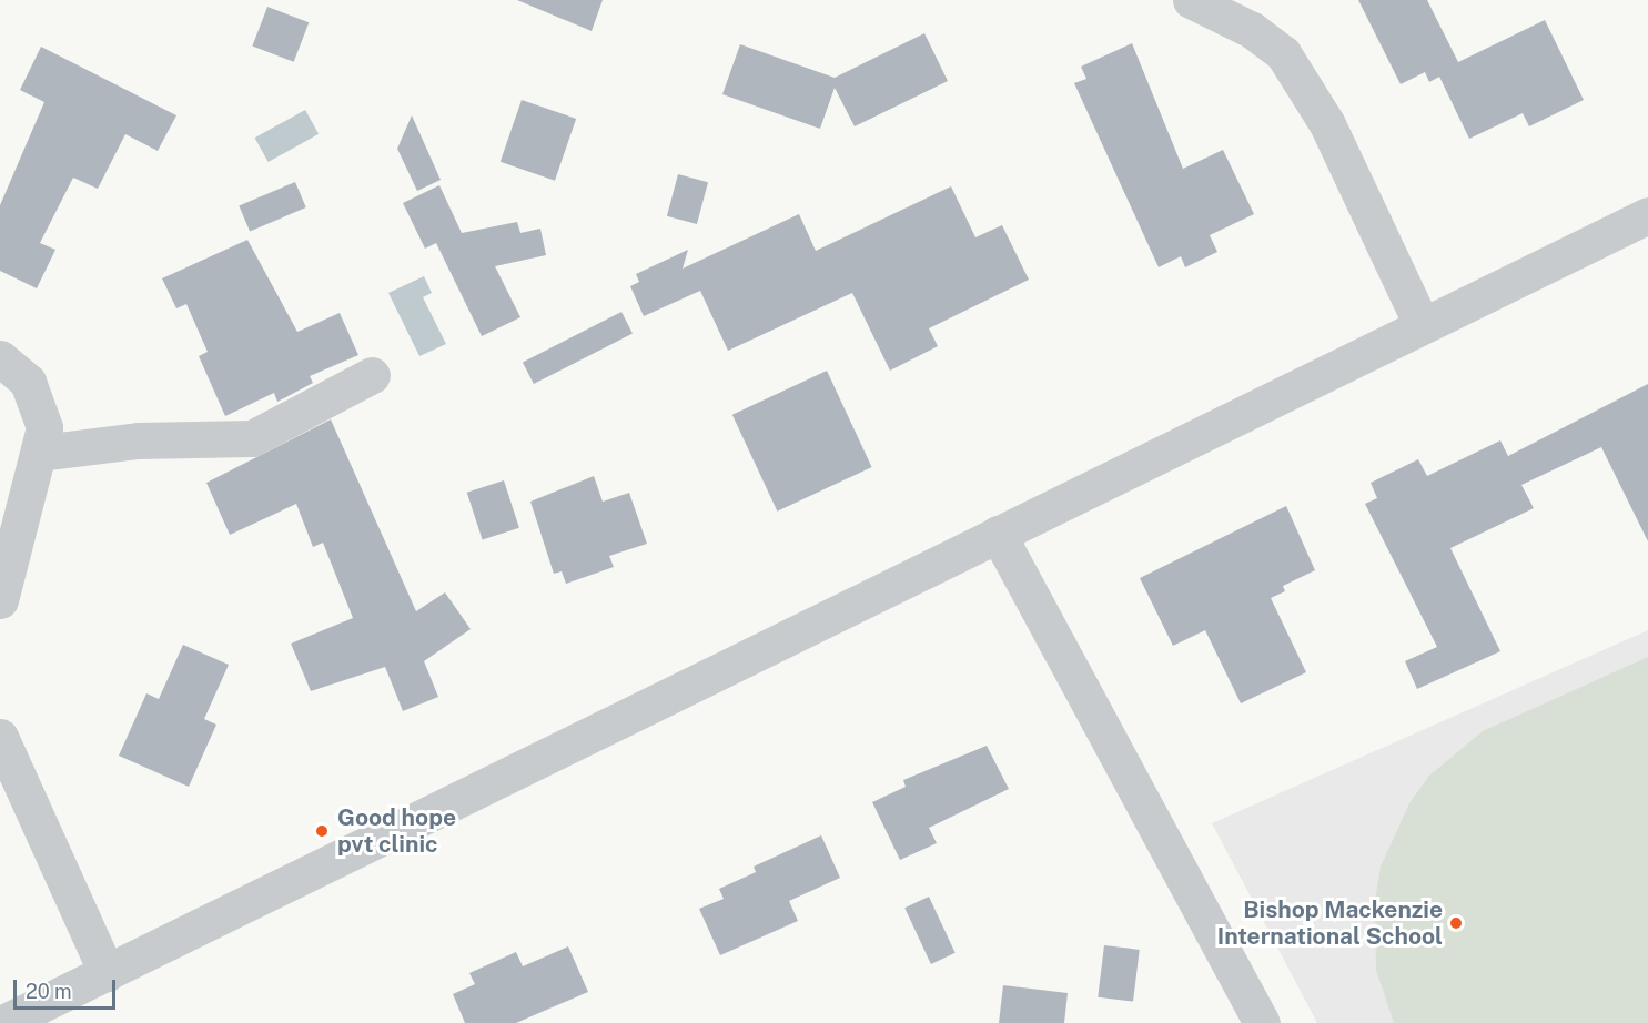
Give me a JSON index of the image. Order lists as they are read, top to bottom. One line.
{"places":["Good hope pvt clinic","Bishop Mackenzie International School"],"scale_bar":"20 m"}
